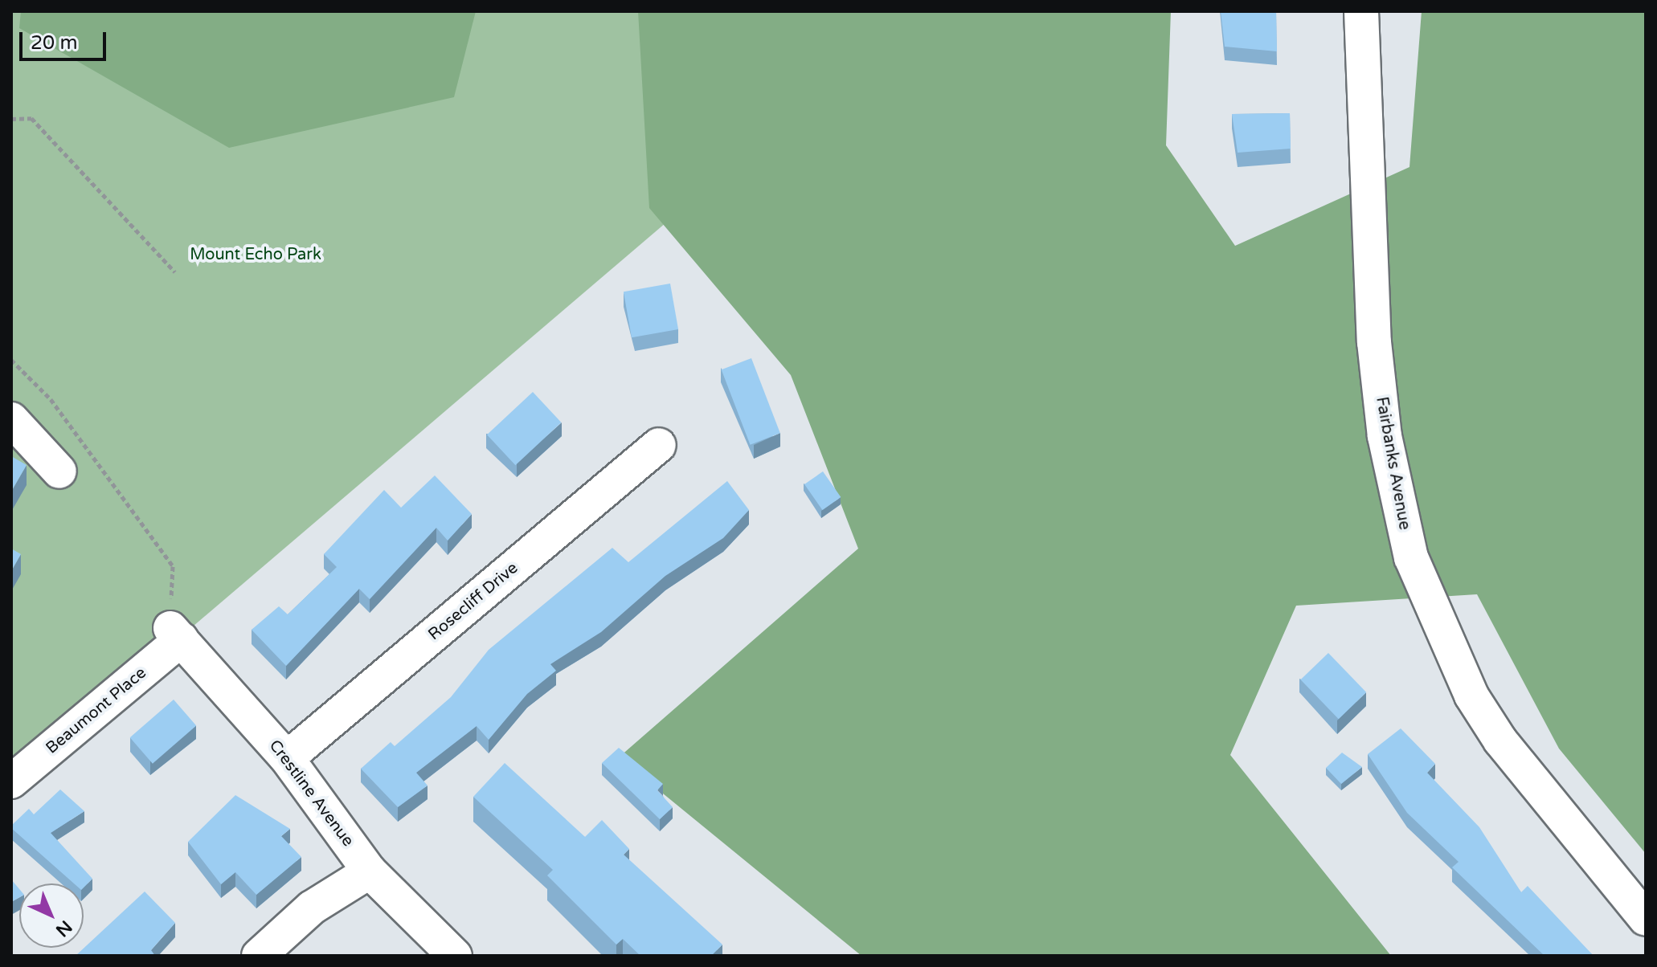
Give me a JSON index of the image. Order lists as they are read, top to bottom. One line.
{"streets":{"street":["Fairbanks Avenue","Rosecliff Drive","Beaumont Place","Crestline Avenue"]},"crossings":[["Rosecliff Drive","Crestline Avenue"],["Beaumont Place","Crestline Avenue"]],"parks":["Mount Echo Park"],"scale_bar":"20 m","north":"bottom right"}
